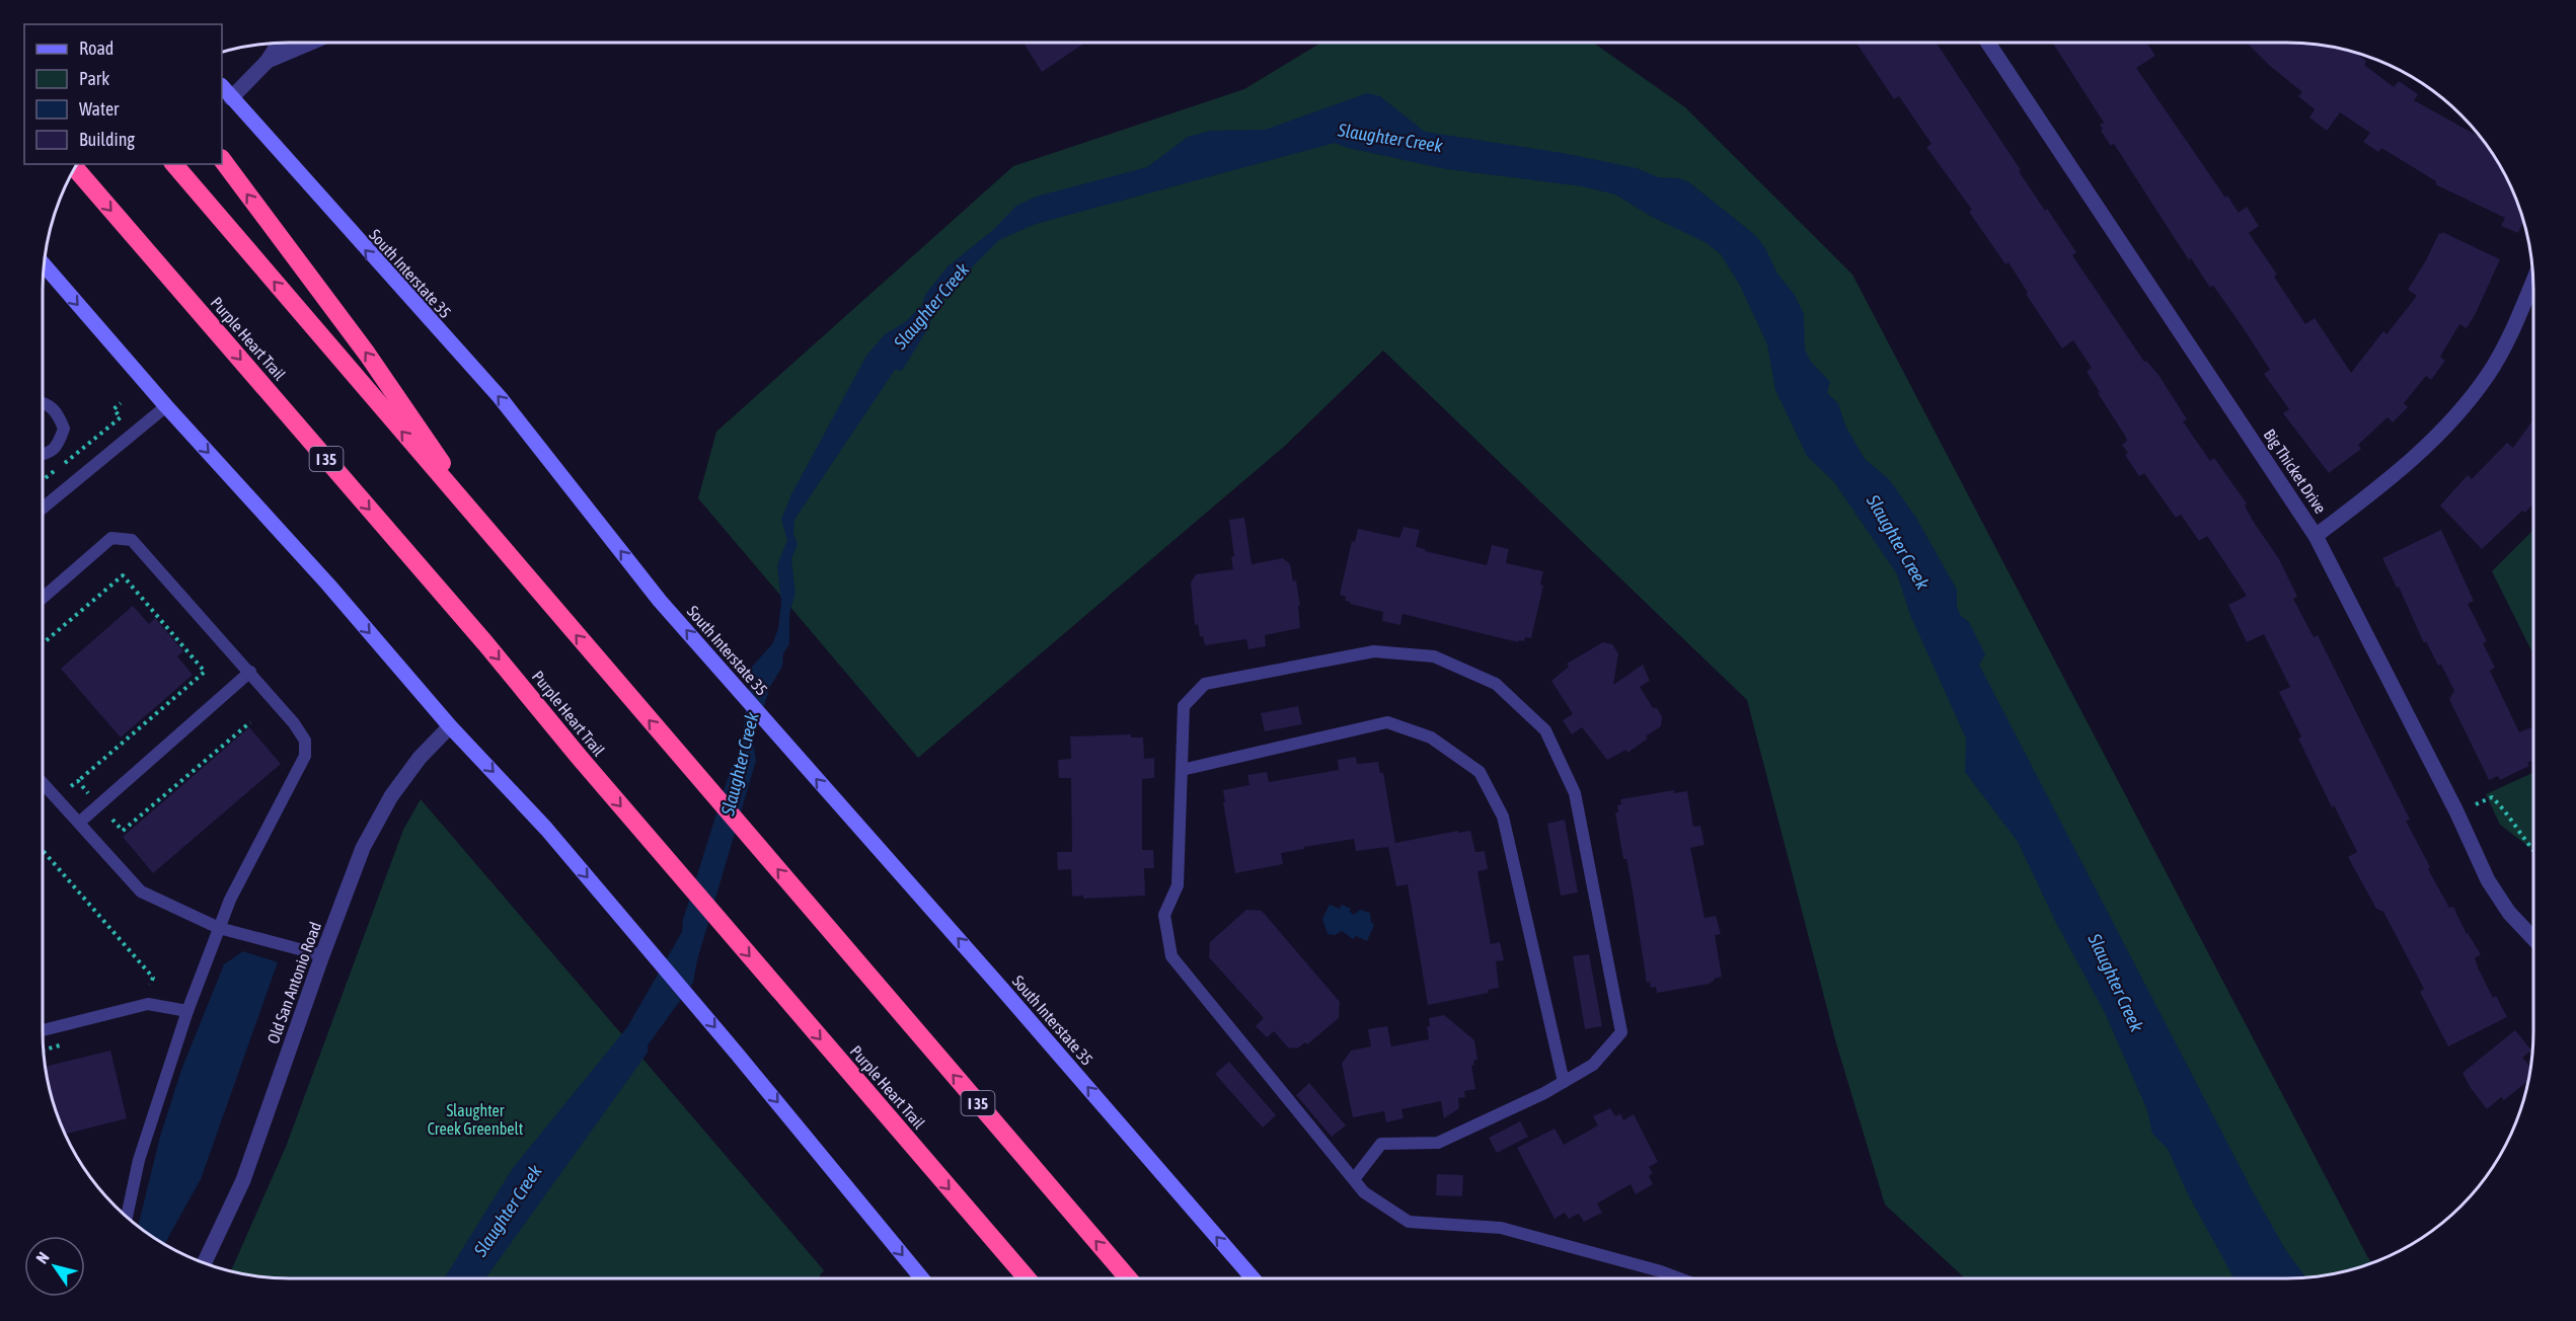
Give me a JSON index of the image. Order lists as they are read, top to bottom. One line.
{"streets":{"highway":["Purple Heart Trail","I 35"],"main road":["South Interstate 35"],"street":["Big Thicket Drive","Old San Antonio Road"]},"one_way":["South Interstate 35"],"water":["Slaughter Creek"],"parks":["Slaughter Creek Greenbelt"],"legend":["Road","Park","Water","Building"],"north":"top left"}
